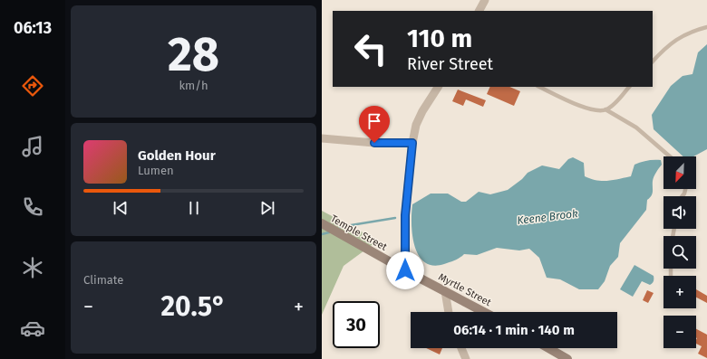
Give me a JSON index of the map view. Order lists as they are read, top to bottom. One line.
{"streets":{"main road":["Temple Street","Myrtle Street"]},"crossings":[["Temple Street","Myrtle Street"]],"water":["Keene Brook"],"north":"bottom left","page":{"tabs":"06:13","tile":[["28","km/h"],"Climate"],"turn":["110 m","River Street"],"song":["Golden Hour","Lumen"],"map_buttons":["+","−"],"heat":["−","20.5°","+"],"limit":"30","trip":"06:14 · 1 min · 140 m"}}
